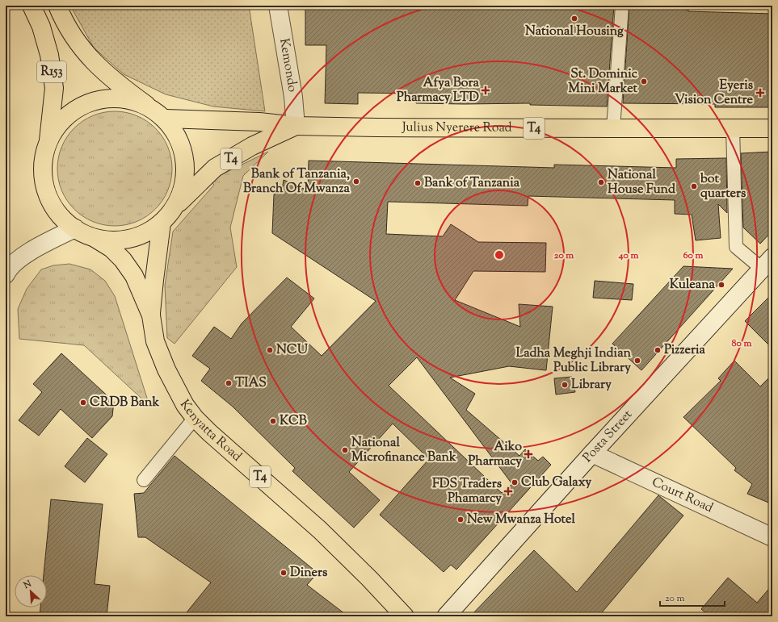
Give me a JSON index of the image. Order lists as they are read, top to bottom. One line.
{"streets":{"main road":["Kemondo","R153","Julius Nyerere Road","T4","Kenyatta Road","Posta Street","Court Road"]},"crossings":[["Kemondo","Julius Nyerere Road"],["Posta Street","Court Road"]],"places":{"other":["National Housing","St. Dominic Mini Market","Bank of Tanzania, Branch Of Mwanza","National House Fund","Bank of Tanzania","bot quarters","Kuleana","NCU","Pizzeria","Ladha Meghji Indian Public Library","TIAS","Library","CRDB Bank","KCB","National Microfinance Bank","Club Galaxy","New Mwanza Hotel","Diners"],"health":["Afya Bora Pharmacy LTD","Eyeris Vision Centre","Aiko Pharmacy","FDS Traders Phamarcy"]},"scale_bar":"20 m","north":"top left","rings":["20 m","40 m","60 m","80 m"]}
